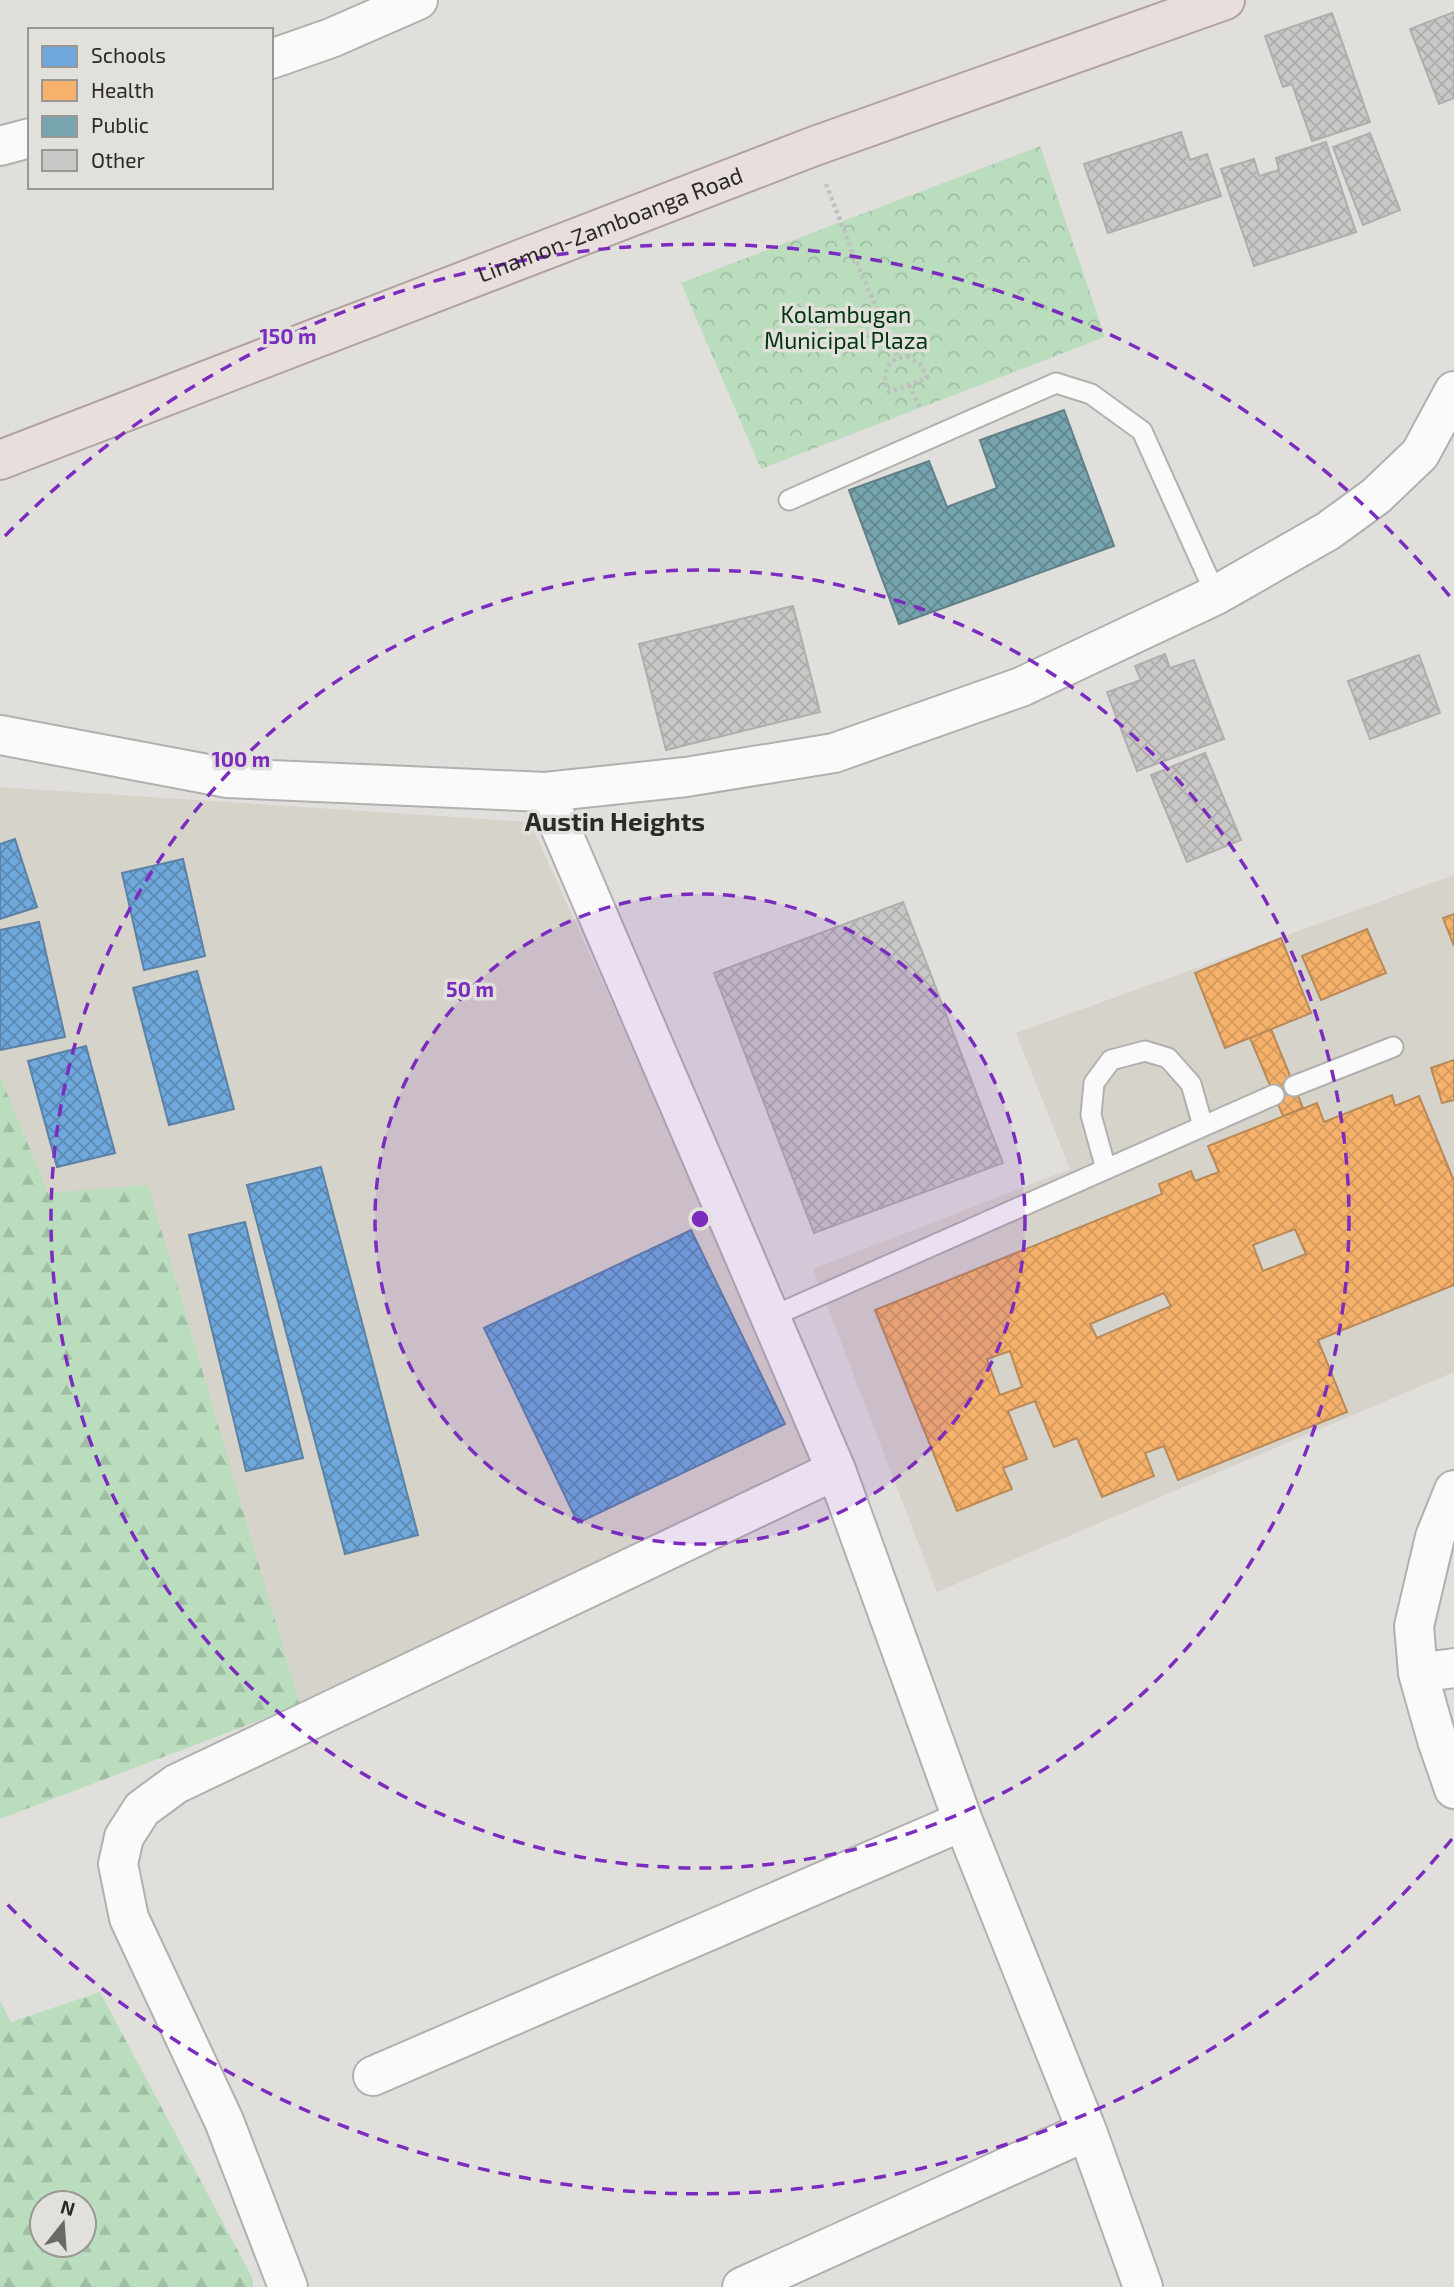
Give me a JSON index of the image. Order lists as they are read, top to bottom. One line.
{"streets":{"highway":["Linamon-Zamboanga Road"]},"districts":["Austin Heights"],"parks":["Kolambugan Municipal Plaza"],"legend":["Schools","Health","Public","Other"],"north":"top","rings":["150 m","100 m","50 m"]}
